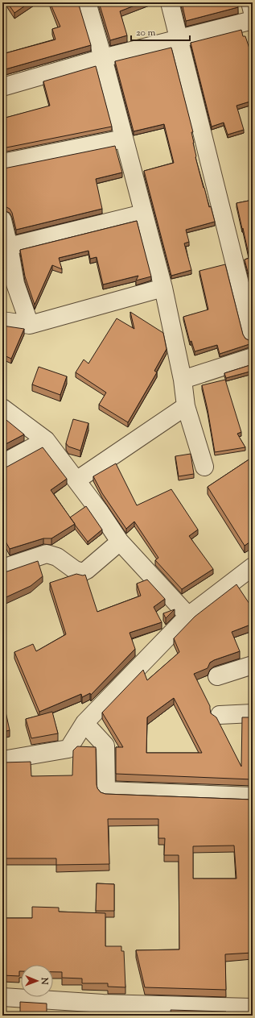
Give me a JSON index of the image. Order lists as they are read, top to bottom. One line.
{"scale_bar":"20 m","north":"right"}
